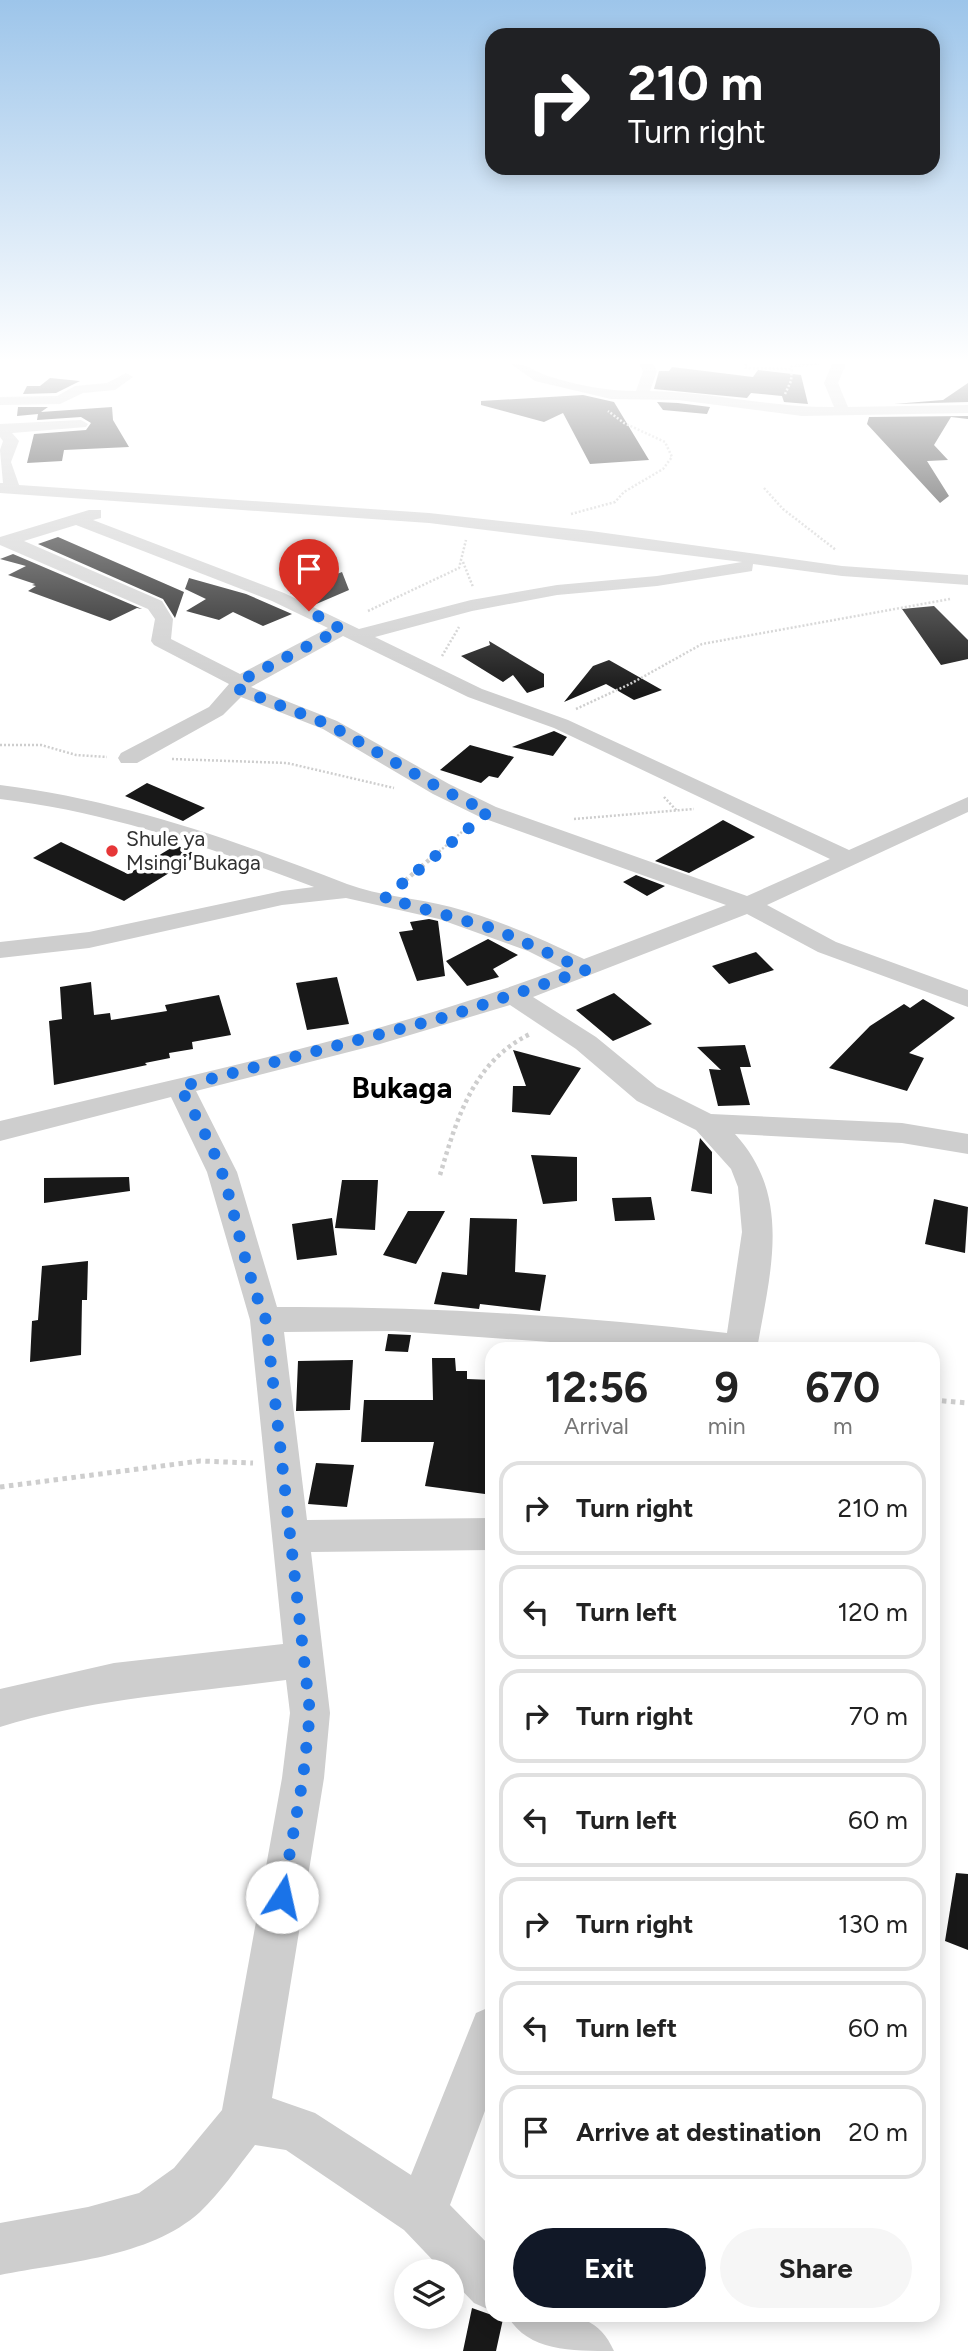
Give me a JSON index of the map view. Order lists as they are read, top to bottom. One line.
{"districts":["Bukaga"],"places":["Shule ya Msingi Bukaga"],"page":{"turn":["210 m","Turn right"],"eta":["12:56","Arrival","9","min","670","m"],"list":[{"name":"Turn right","value":"210 m"},{"name":"Turn left","value":"120 m"},{"name":"Turn right","value":"70 m"},{"name":"Turn left","value":"60 m"},{"name":"Turn right","value":"130 m"},{"name":"Turn left","value":"60 m"},{"name":"Arrive at destination","value":"20 m"}],"buttons":["Exit","Share"]}}
